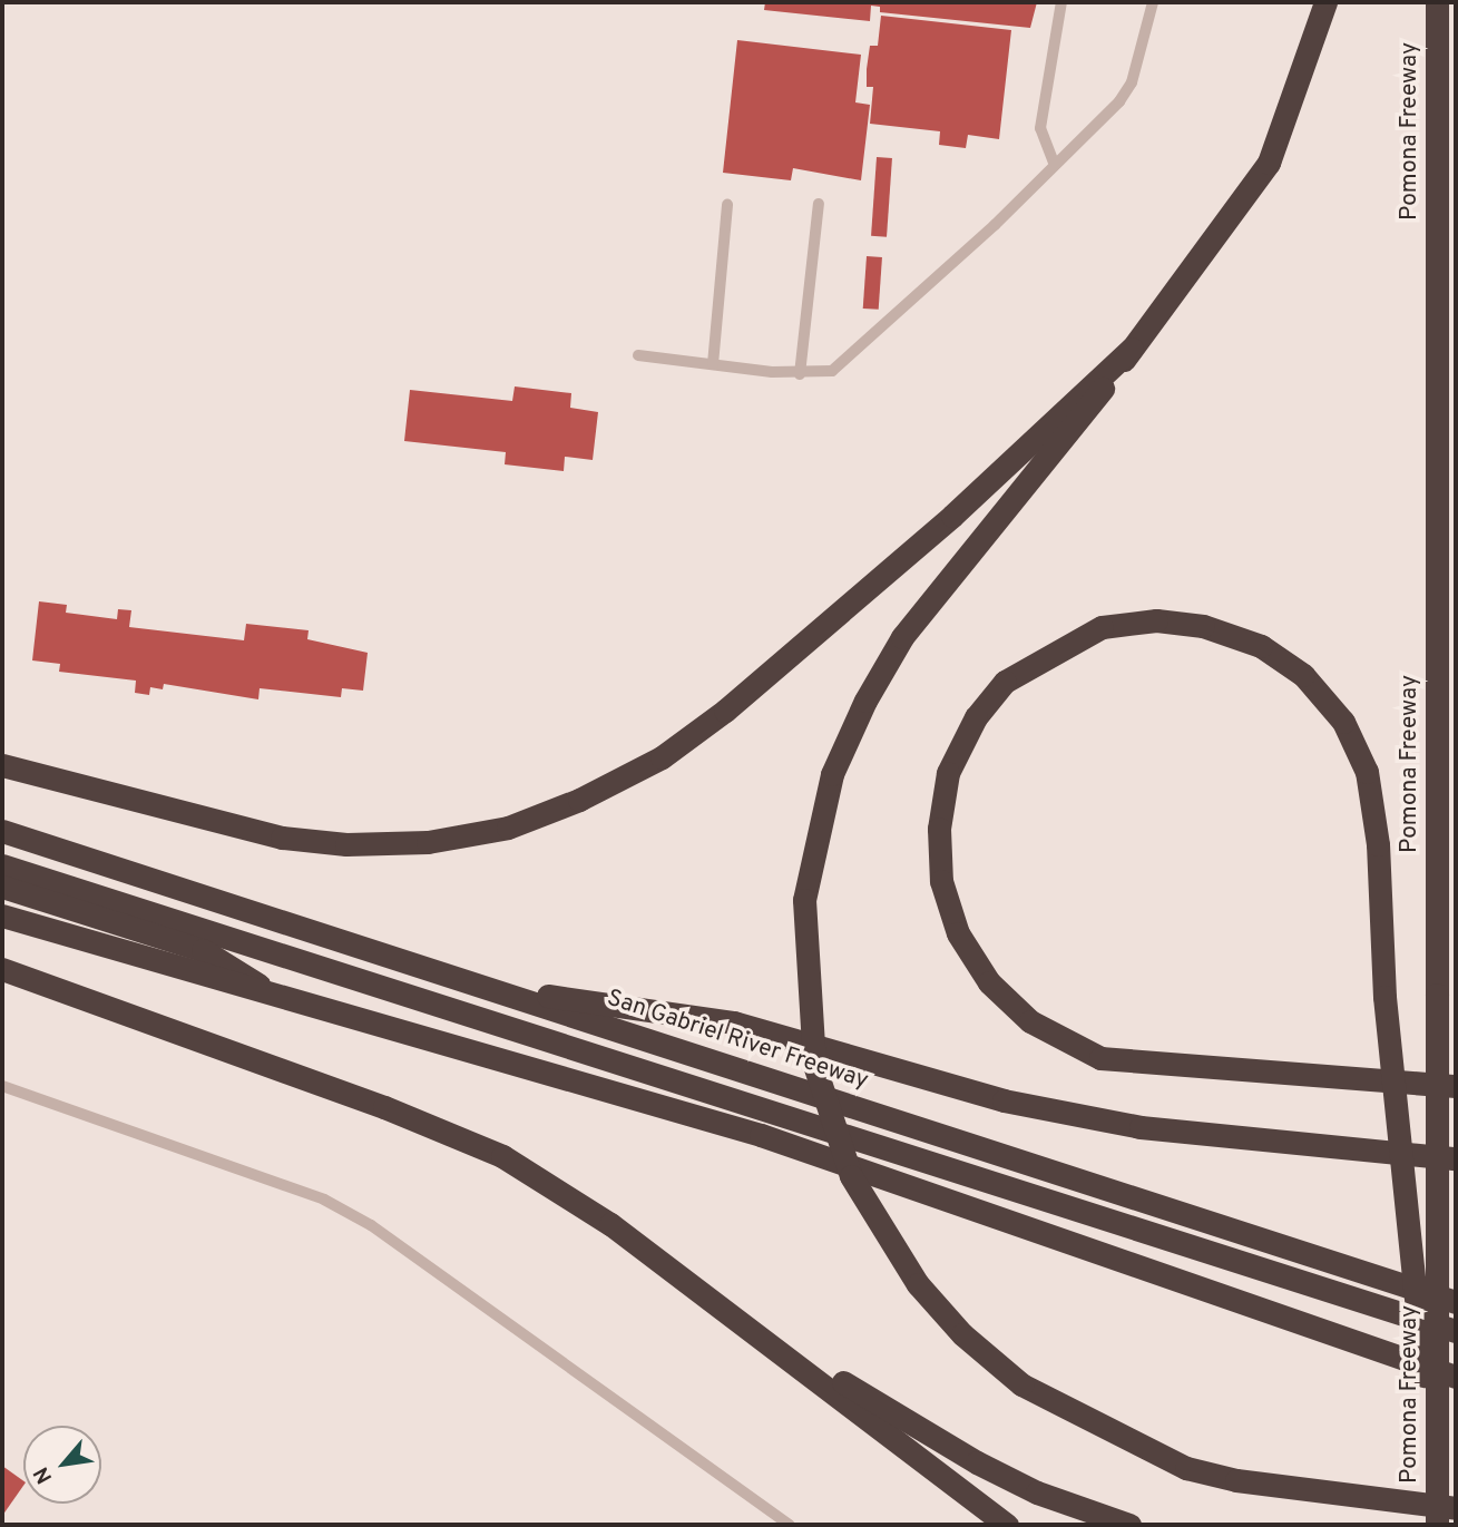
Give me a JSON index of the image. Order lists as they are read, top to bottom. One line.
{"streets":{"highway":["Pomona Freeway","San Gabriel River Freeway"]},"north":"bottom left"}
